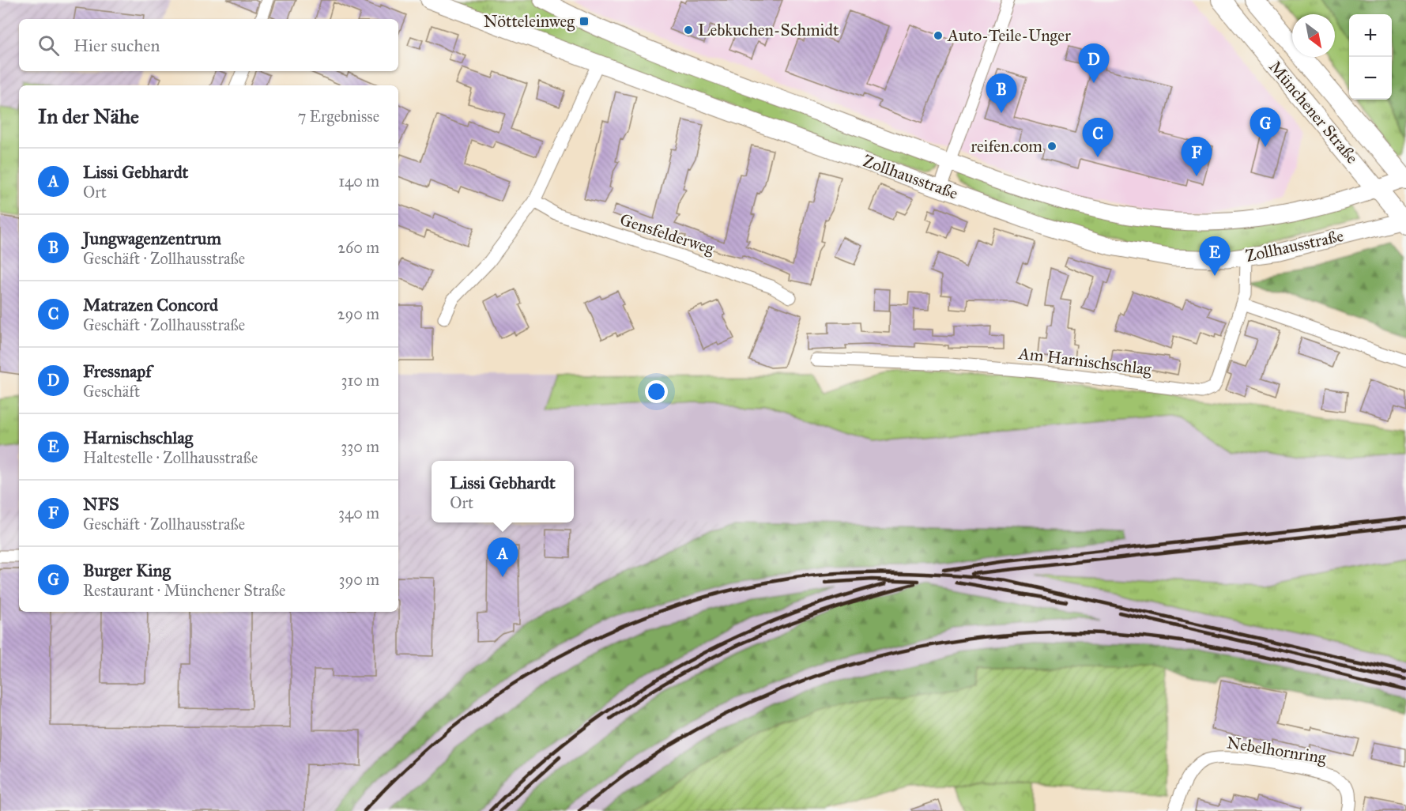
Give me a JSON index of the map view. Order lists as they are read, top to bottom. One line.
{"streets":{"main road":["Münchener Straße","Zollhausstraße"],"street":["Gensfelderweg","Am Harnischschlag","Nebelhornring"]},"crossings":[["Münchener Straße","Zollhausstraße"],["Zollhausstraße","Am Harnischschlag"]],"places":{"transit":["Nötteleinweg"],"other":["Lebkuchen-Schmidt","Auto-Teile-Unger","reifen.com"]},"north":"bottom right","page":{"map_buttons":["+","−"],"search":"Hier suchen","pins":["D","B","G","C","F","E","A"],"heading":["In der Nähe","7 Ergebnisse"],"list":[{"mark":"A","name":"Lissi Gebhardt","note":"Ort","value":"140 m"},{"mark":"B","name":"Jungwagenzentrum","note":"Geschäft · Zollhausstraße","value":"260 m"},{"mark":"C","name":"Matrazen Concord","note":"Geschäft · Zollhausstraße","value":"290 m"},{"mark":"D","name":"Fressnapf","note":"Geschäft","value":"310 m"},{"mark":"E","name":"Harnischschlag","note":"Haltestelle · Zollhausstraße","value":"330 m"},{"mark":"F","name":"NFS","note":"Geschäft · Zollhausstraße","value":"340 m"},{"mark":"G","name":"Burger King","note":"Restaurant · Münchener Straße","value":"390 m"}],"popup":["Lissi Gebhardt","Ort"]}}
